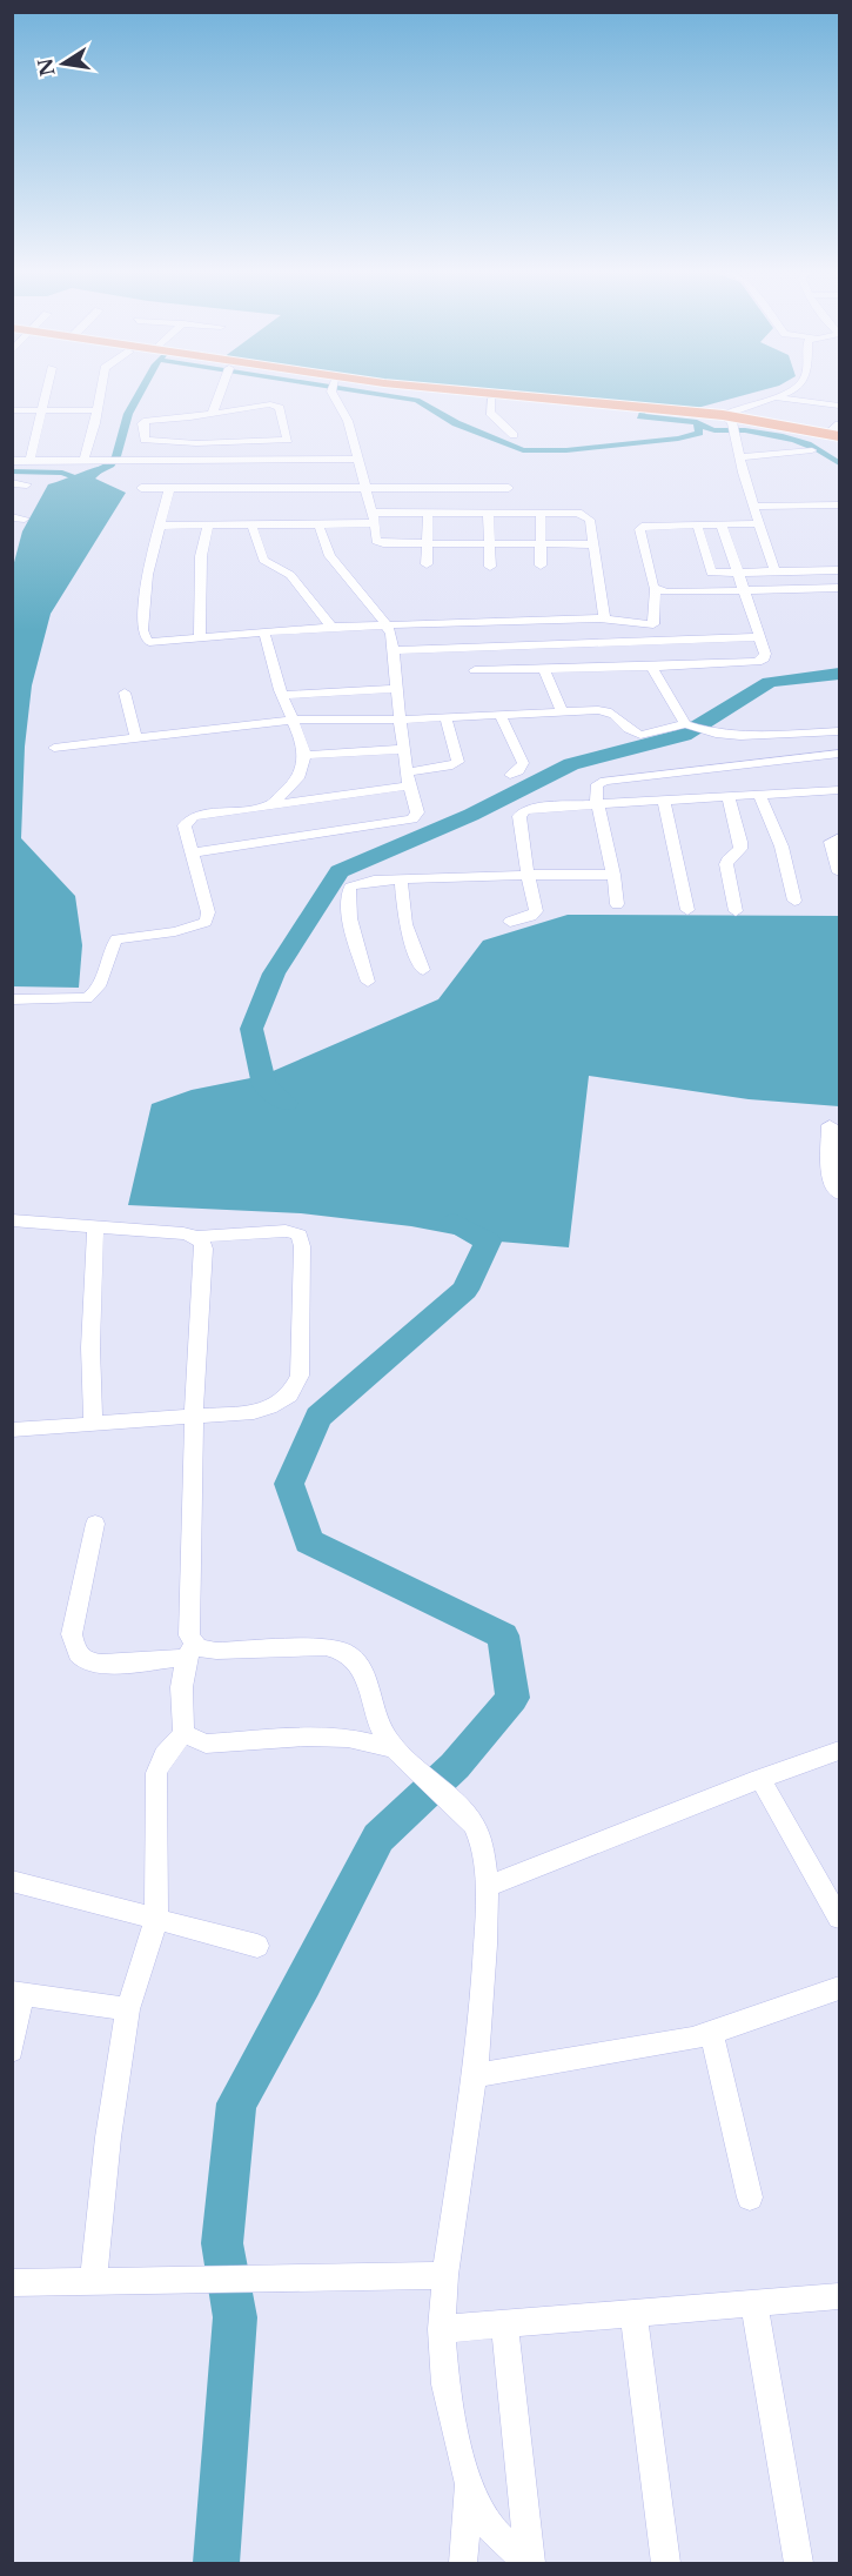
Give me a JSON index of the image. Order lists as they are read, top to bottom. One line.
{"north":"left"}
